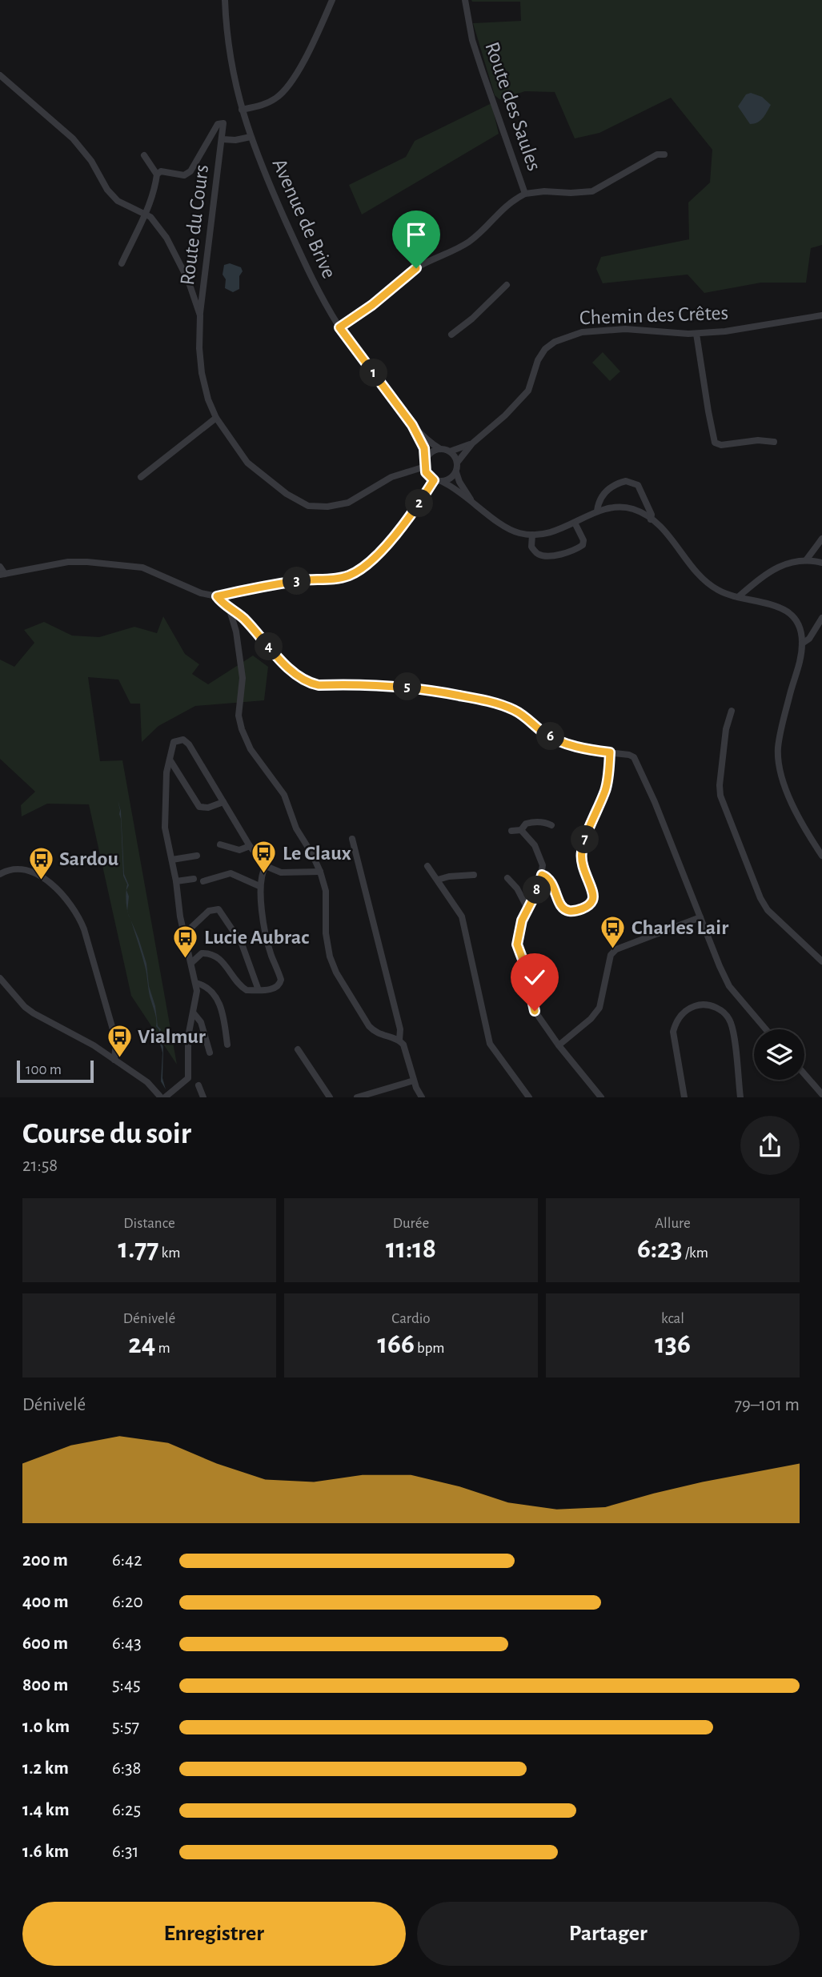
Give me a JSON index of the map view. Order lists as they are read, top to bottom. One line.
{"streets":{"street":["Route des Saules","Avenue de Brive","Route du Cours","Chemin des Crêtes"]},"crossings":[["Route des Saules","Avenue de Brive"],["Avenue de Brive","Route du Cours"],["Route du Cours","Chemin des Crêtes"]],"places":{"bus stop":["Le Claux","Sardou","Charles Lair","Lucie Aubrac","Vialmur"]},"scale_bar":"100 m","page":{"pins":["1","2","3","4","5","6","7","8"],"scale":"100 m","heading":["Course du soir","21:58"],"stats":[["Distance","1.77 km"],["Durée","11:18"],["Allure","6:23 /km"],["Dénivelé","24 m"],["Cardio","166 bpm"],["kcal","136"]],"chart":["Dénivelé","79–101 m"],"list":[{"name":"200 m","note":"6:42"},{"name":"400 m","note":"6:20"},{"name":"600 m","note":"6:43"},{"name":"800 m","note":"5:45"},{"name":"1.0 km","note":"5:57"},{"name":"1.2 km","note":"6:38"},{"name":"1.4 km","note":"6:25"},{"name":"1.6 km","note":"6:31"}],"buttons":["Enregistrer","Partager"]}}
